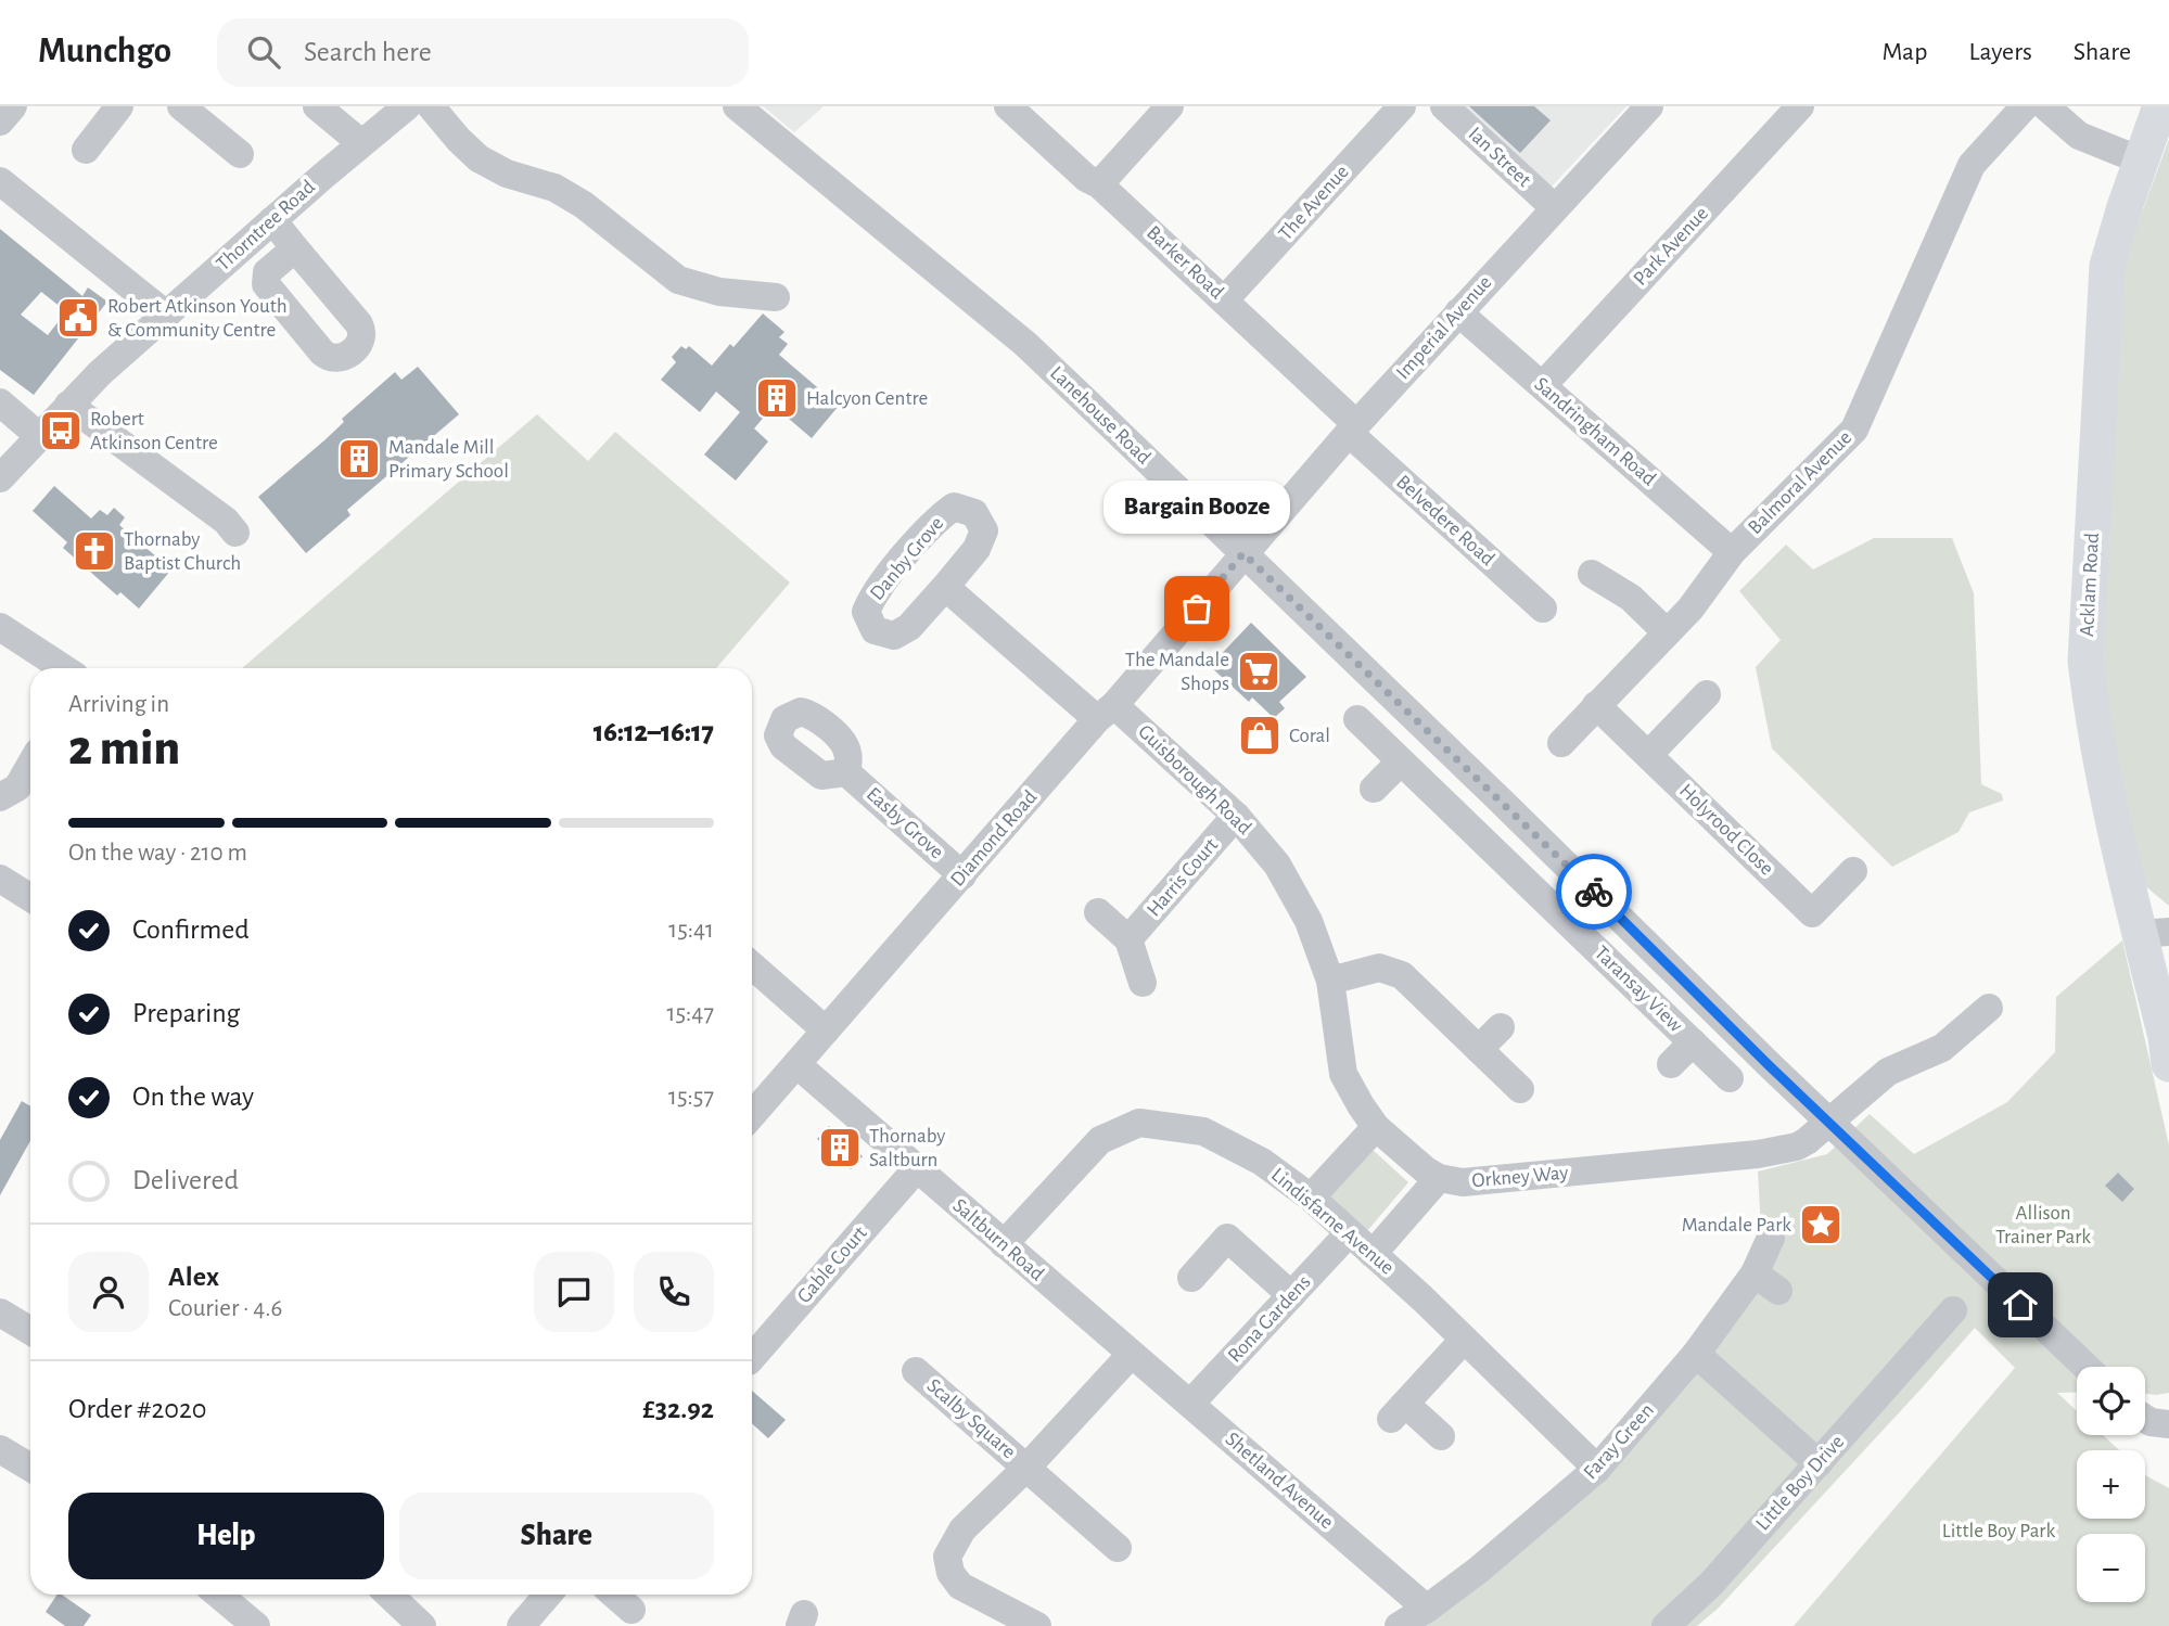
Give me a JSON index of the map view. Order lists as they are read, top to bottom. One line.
{"streets":{"main road":["Acklam Road"],"street":["Ian Street","The Avenue","Thorntree Road","Park Avenue","Barker Road","Imperial Avenue","Lanehouse Road","Sandringham Road","Balmoral Avenue","Belvedere Road","Danby Grove","Guisborough Road","Easby Grove","Holyrood Close","Diamond Road","Harris Court","Taransay View","Orkney Way","Lindisfarne Avenue","Saltburn Road","Gable Court","Rona Gardens","Scalby Square","Faray Green","Shetland Avenue","Little Boy Drive"]},"crossings":[["Ian Street","Imperial Avenue"],["The Avenue","Barker Road"],["Park Avenue","Sandringham Road"],["Barker Road","Imperial Avenue"],["Barker Road","Belvedere Road"],["Imperial Avenue","Lanehouse Road"],["Imperial Avenue","Sandringham Road"],["Imperial Avenue","Belvedere Road"],["Imperial Avenue","Diamond Road"],["Lanehouse Road","Diamond Road"],["Lanehouse Road","Orkney Way"],["Sandringham Road","Balmoral Avenue"],["Balmoral Avenue","Holyrood Close"],["Guisborough Road","Diamond Road"],["Guisborough Road","Harris Court"],["Easby Grove","Diamond Road"],["Diamond Road","Saltburn Road"],["Lindisfarne Avenue","Saltburn Road"],["Lindisfarne Avenue","Rona Gardens"],["Lindisfarne Avenue","Faray Green"],["Saltburn Road","Gable Court"],["Saltburn Road","Shetland Avenue"],["Rona Gardens","Shetland Avenue"],["Faray Green","Shetland Avenue"]],"parks":["Allison Trainer Park","Little Boy Park"],"places":{"public building":["Robert Atkinson Youth & Community Centre"],"building":["Halcyon Centre","Mandale Mill Primary School","Thornaby Saltburn"],"bus stop":["Robert Atkinson Centre"],"church":["Thornaby Baptist Church"],"other":["Bargain Booze"],"supermarket":["The Mandale Shops"],"shop":["Coral"],"place":["Mandale Park"]},"page":{"header":"Munchgo","search":"Search here","nav":["Map","Layers","Share"],"bubble":"Bargain Booze","heading":["2 min","Arriving in","16:12–16:17"],"panel":["Alex","Courier · 4.6","Order #2020","£32.92"],"bar":"On the way · 210 m","list":[["Confirmed","15:41"],["Preparing","15:47"],["On the way","15:57"],"Delivered"],"map_buttons":["+","−"],"buttons":["Help","Share"]}}
